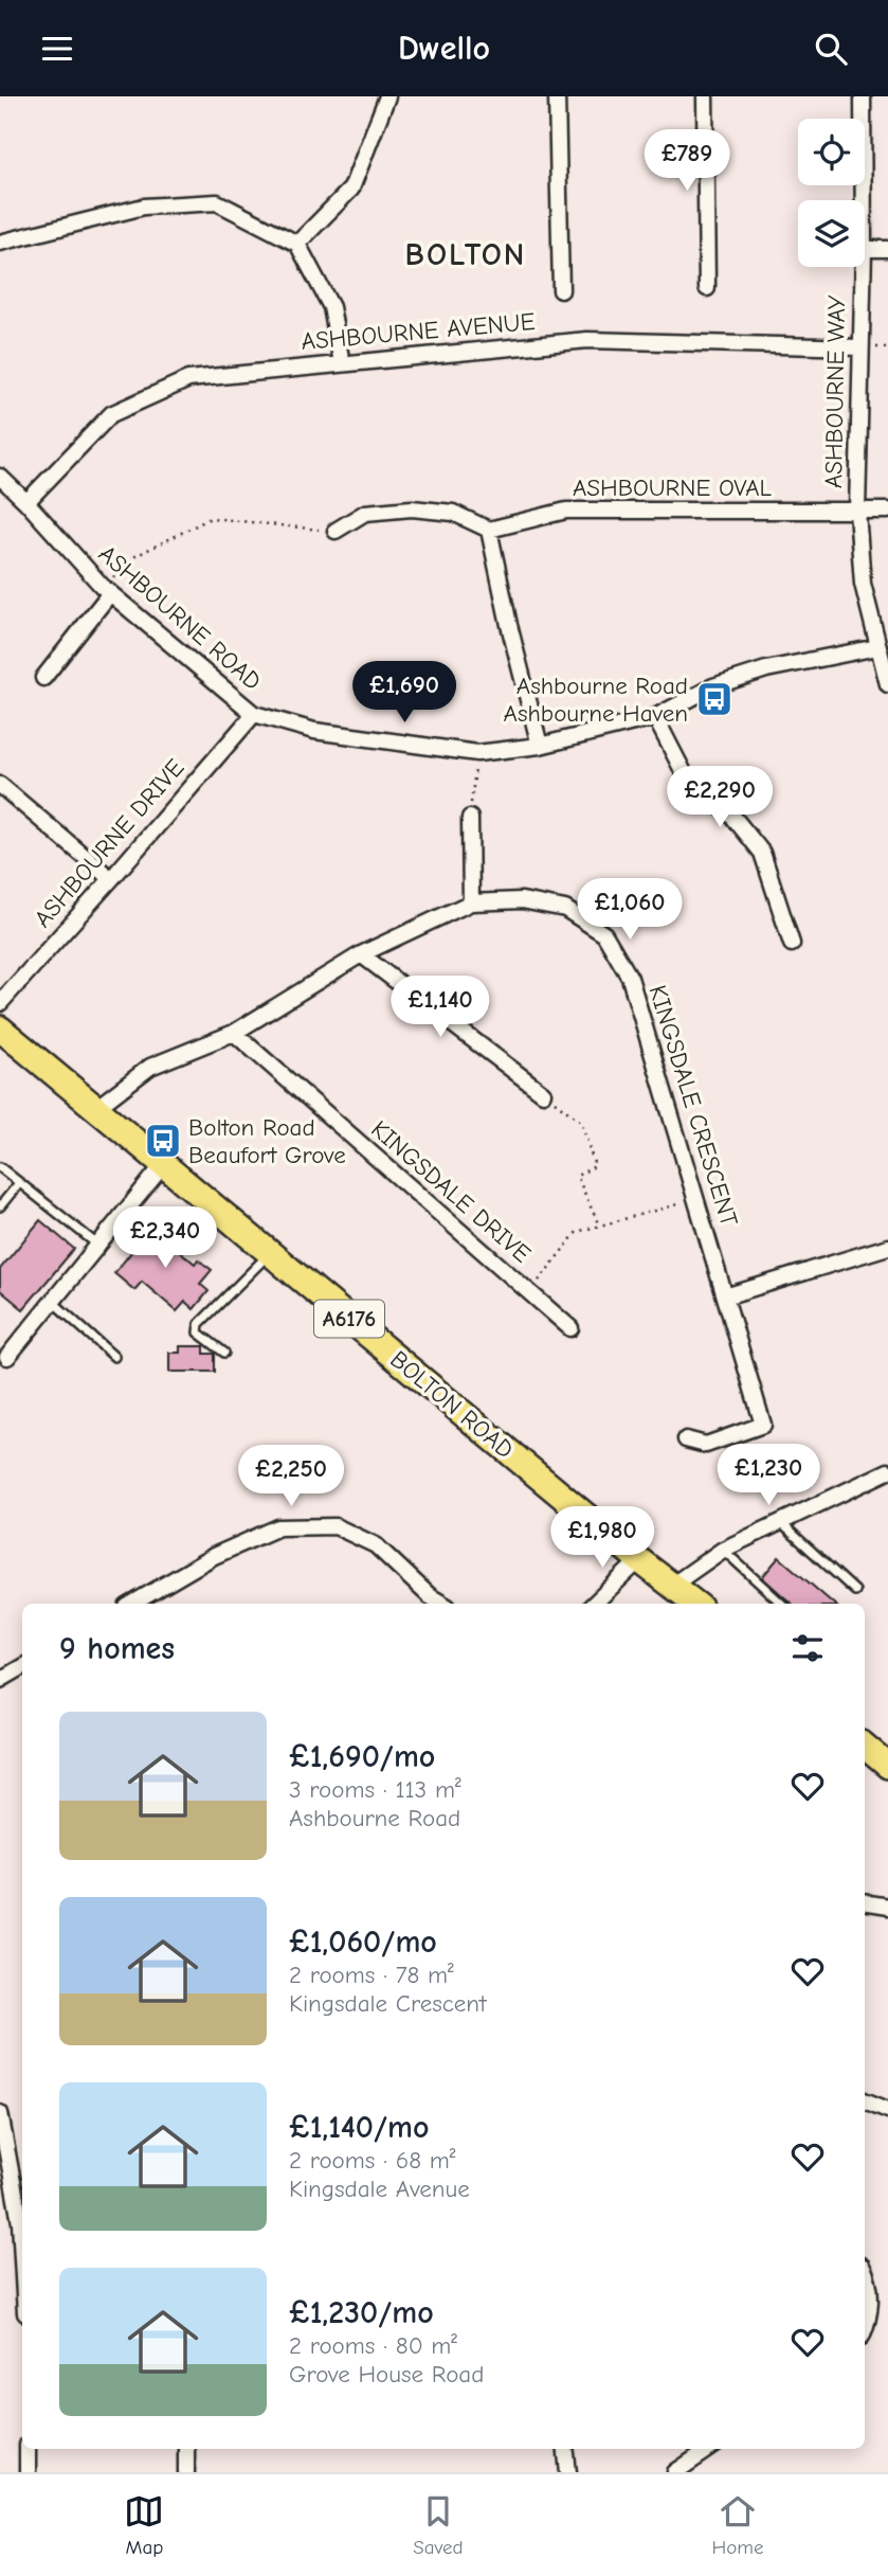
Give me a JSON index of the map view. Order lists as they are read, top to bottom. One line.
{"streets":{"main road":["A6176","BOLTON ROAD"],"street":["ASHBOURNE AVENUE","ASHBOURNE WAY","ASHBOURNE OVAL","ASHBOURNE ROAD","ASHBOURNE DRIVE","KINGSDALE CRESCENT","KINGSDALE DRIVE"]},"crossings":[["ASHBOURNE AVENUE","ASHBOURNE WAY"],["ASHBOURNE AVENUE","ASHBOURNE ROAD"],["ASHBOURNE WAY","ASHBOURNE OVAL"],["ASHBOURNE WAY","ASHBOURNE ROAD"],["ASHBOURNE ROAD","ASHBOURNE DRIVE"],["KINGSDALE CRESCENT","KINGSDALE DRIVE"],["KINGSDALE CRESCENT","BOLTON ROAD"]],"districts":["BOLTON"],"places":{"bus stop":["Ashbourne Road Ashbourne Haven","Bolton Road Beaufort Grove"]},"page":{"header":"Dwello","price":["£789","£1,690","£2,290","£1,060","£1,140","£2,340","£1,230","£2,250","£1,980"],"heading":"9 homes","list":[{"name":"£1,690/mo","note":"3 rooms · 113 m² · Ashbourne Road"},{"name":"£1,060/mo","note":"2 rooms · 78 m² · Kingsdale Crescent"},{"name":"£1,140/mo","note":"2 rooms · 68 m² · Kingsdale Avenue"},{"name":"£1,230/mo","note":"2 rooms · 80 m² · Grove House Road"}],"tabs":["Map","Saved","Home"]}}
